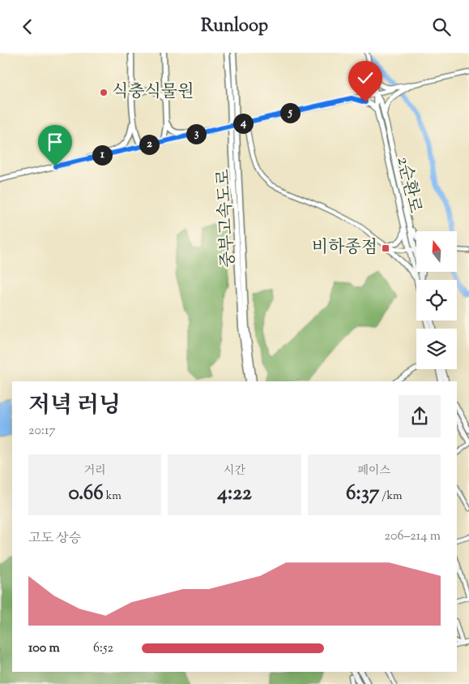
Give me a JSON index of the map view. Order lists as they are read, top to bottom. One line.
{"streets":{"highway":["중부고속도로"],"main road":["2순환로"]},"places":{"other":["식충식물원"],"transit":["비하종점"]},"north":"top","page":{"header":"Runloop","pins":["5","4","3","2","1"],"heading":["저녁 러닝","20:17"],"stats":[["거리","0.66 km"],["시간","4:22"],["페이스","6:37 /km"]],"chart":["고도 상승","206–214 m"],"list":[{"name":"100 m","note":"6:52"}]}}
